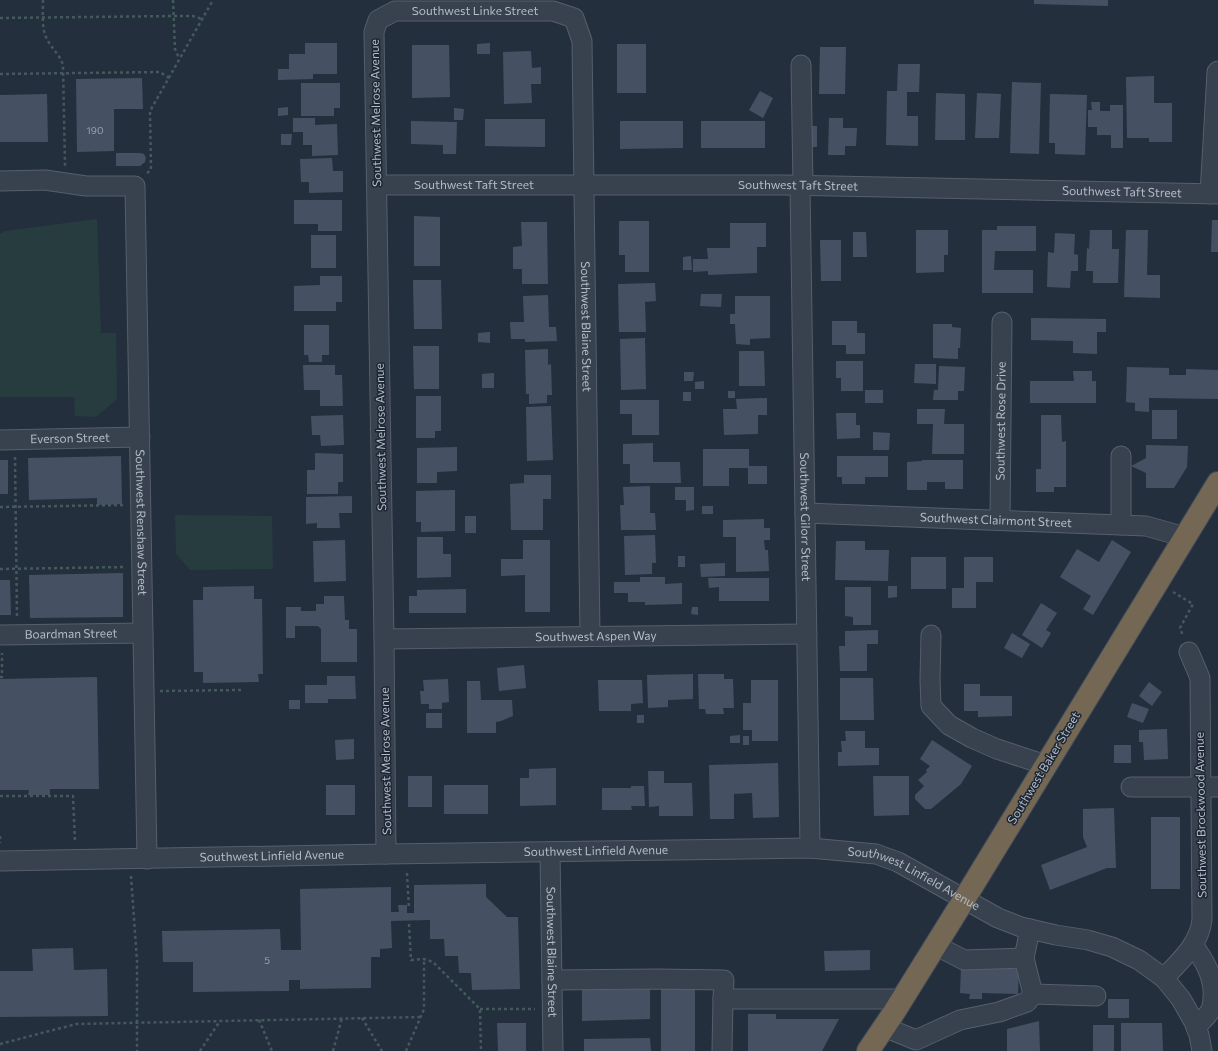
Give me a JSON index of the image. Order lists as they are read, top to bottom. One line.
{"streets":{"highway":["Southwest Baker Street"],"street":["Southwest Linke Street","Southwest Melrose Avenue","Southwest Taft Street","Southwest Blaine Street","Southwest Rose Drive","Everson Street","Southwest Gilorr Street","Southwest Clairmont Street","Southwest Renshaw Street","Boardman Street","Southwest Aspen Way","Southwest Brockwood Avenue","Southwest Linfield Avenue"]},"crossings":[["Southwest Linke Street","Southwest Melrose Avenue"],["Southwest Linke Street","Southwest Blaine Street"],["Southwest Melrose Avenue","Southwest Taft Street"],["Southwest Melrose Avenue","Southwest Aspen Way"],["Southwest Melrose Avenue","Southwest Linfield Avenue"],["Southwest Taft Street","Southwest Blaine Street"],["Southwest Taft Street","Southwest Gilorr Street"],["Southwest Blaine Street","Southwest Aspen Way"],["Southwest Blaine Street","Southwest Linfield Avenue"],["Southwest Rose Drive","Southwest Clairmont Street"],["Everson Street","Southwest Renshaw Street"],["Southwest Gilorr Street","Southwest Clairmont Street"],["Southwest Gilorr Street","Southwest Aspen Way"],["Southwest Gilorr Street","Southwest Linfield Avenue"],["Southwest Clairmont Street","Southwest Baker Street"],["Southwest Renshaw Street","Boardman Street"],["Southwest Renshaw Street","Southwest Linfield Avenue"],["Southwest Baker Street","Southwest Linfield Avenue"],["Southwest Brockwood Avenue","Southwest Linfield Avenue"]],"house_numbers":["190","5"]}
